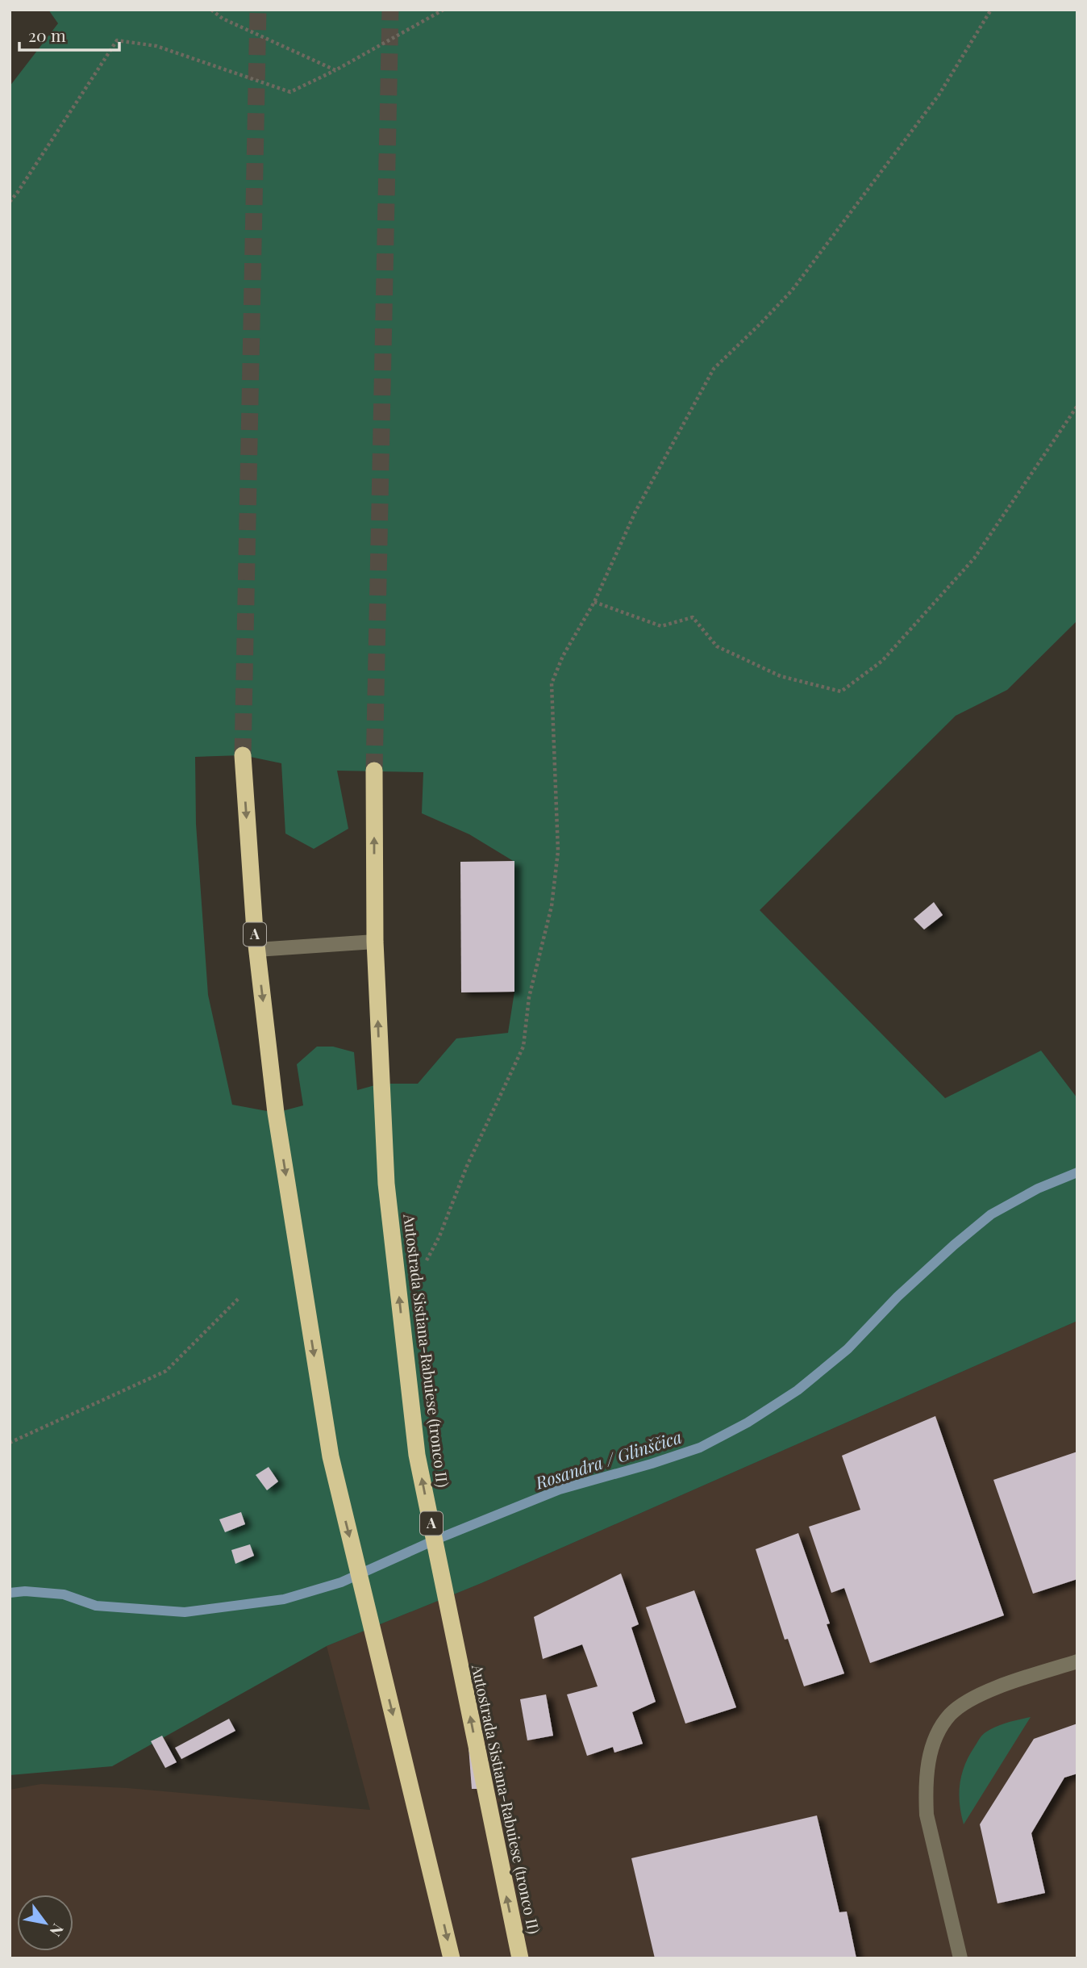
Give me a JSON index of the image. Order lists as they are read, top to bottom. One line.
{"streets":{"highway":["A","Autostrada Sistiana-Rabuiese (tronco II)"]},"water":["Rosandra / Glinščica"],"scale_bar":"20 m","north":"bottom right"}
